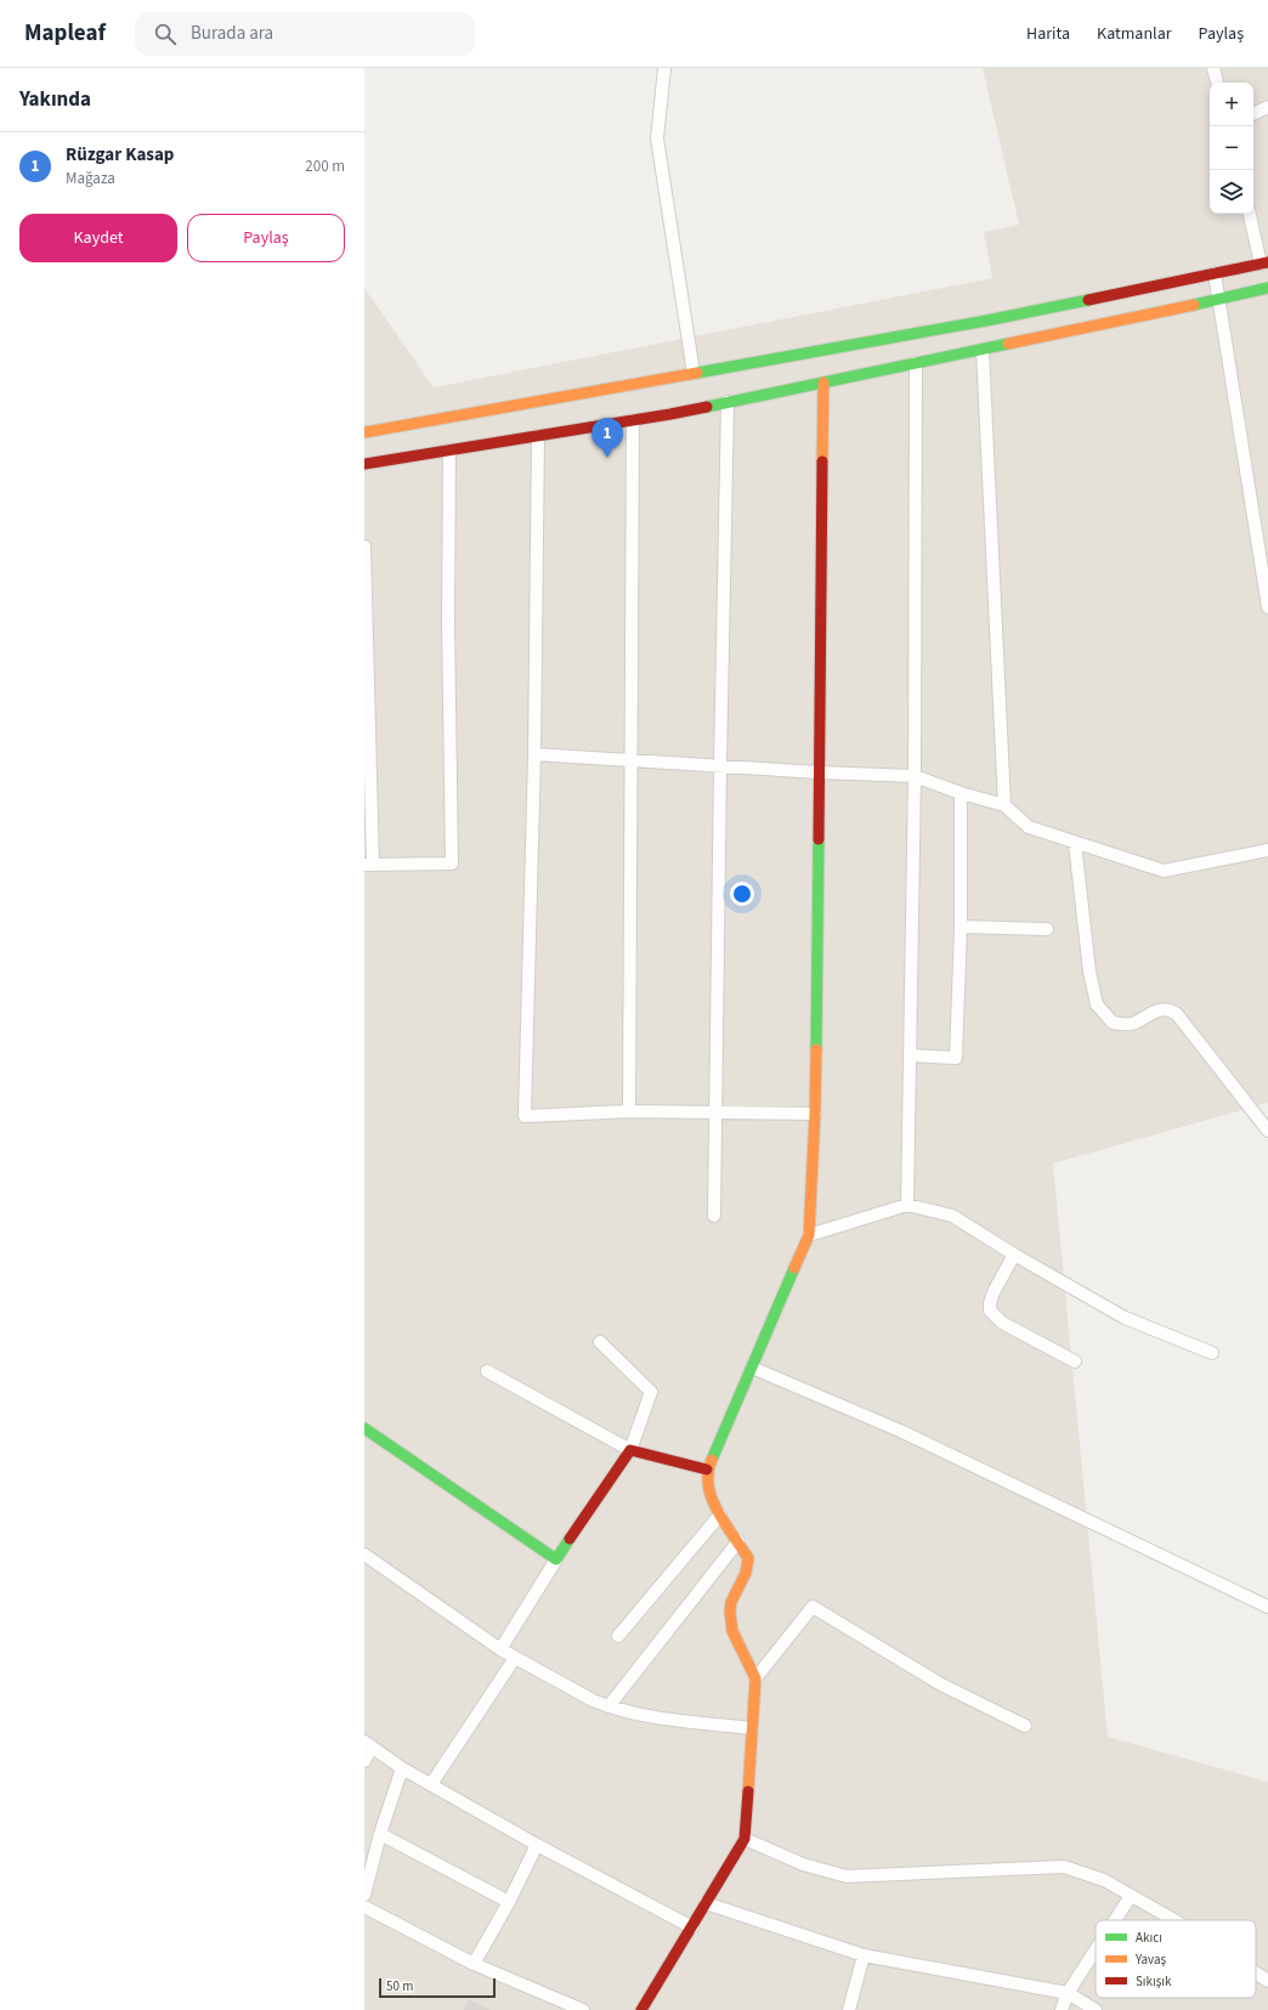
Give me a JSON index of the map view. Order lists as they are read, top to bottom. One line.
{"legend":["Akıcı","Yavaş","Sıkışık"],"scale_bar":"50 m","page":{"header":"Mapleaf","search":"Burada ara","nav":["Harita","Katmanlar","Paylaş"],"heading":"Yakında","map_buttons":["+","−"],"list":[{"mark":"1","name":"Rüzgar Kasap","note":"Mağaza","value":"200 m"}],"buttons":["Kaydet","Paylaş"],"pins":"1","scale":"50 m"}}
